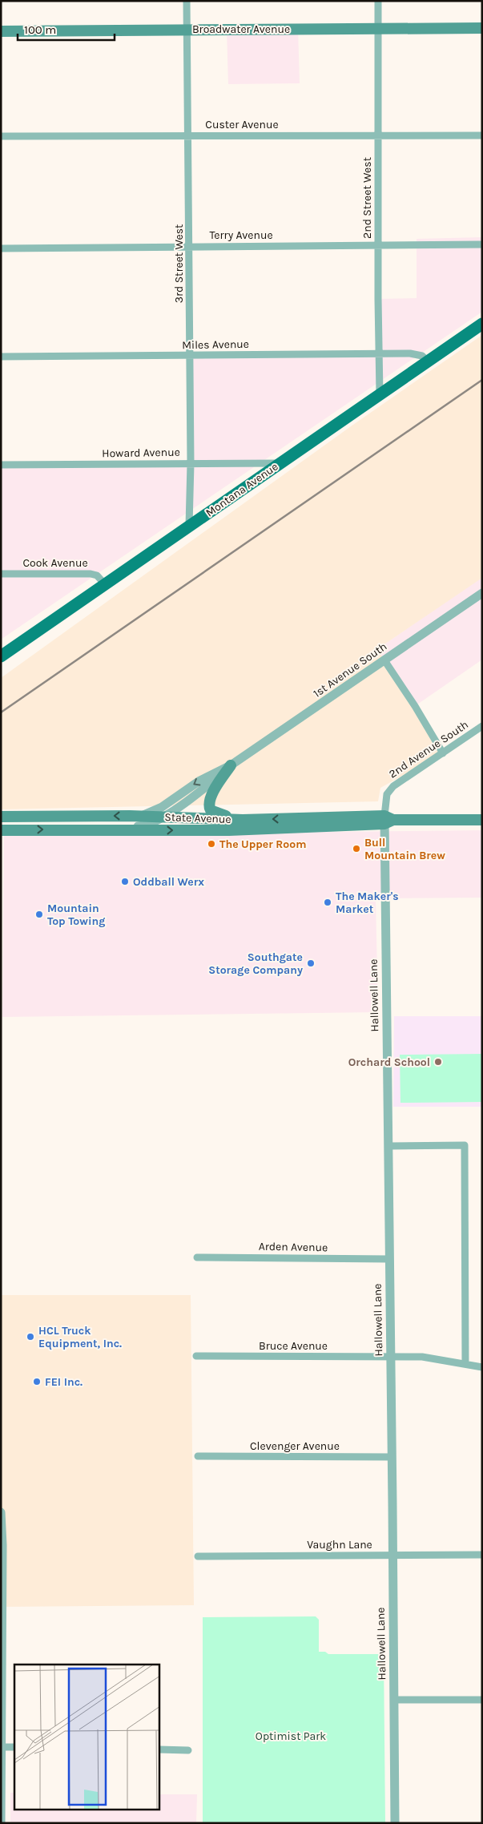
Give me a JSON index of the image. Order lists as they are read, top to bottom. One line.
{"streets":{"main road":["Broadwater Avenue","Montana Avenue","State Avenue"],"street":["Custer Avenue","2nd Street West","Terry Avenue","3rd Street West","Miles Avenue","Howard Avenue","Cook Avenue","1st Avenue South","2nd Avenue South","Hallowell Lane","Arden Avenue","Bruce Avenue","Clevenger Avenue","Vaughn Lane"]},"crossings":[["Broadwater Avenue","2nd Street West"],["Broadwater Avenue","3rd Street West"],["Custer Avenue","2nd Street West"],["Custer Avenue","3rd Street West"],["2nd Street West","Terry Avenue"],["2nd Street West","Miles Avenue"],["2nd Street West","Montana Avenue"],["Terry Avenue","3rd Street West"],["3rd Street West","Miles Avenue"],["3rd Street West","Howard Avenue"],["3rd Street West","Montana Avenue"],["Miles Avenue","Montana Avenue"],["Howard Avenue","Montana Avenue"],["Montana Avenue","Cook Avenue"],["1st Avenue South","State Avenue"],["2nd Avenue South","State Avenue"],["2nd Avenue South","Hallowell Lane"],["State Avenue","Hallowell Lane"],["Hallowell Lane","Arden Avenue"],["Hallowell Lane","Bruce Avenue"],["Hallowell Lane","Clevenger Avenue"],["Hallowell Lane","Vaughn Lane"]],"parks":["Optimist Park"],"places":["The Upper Room","Bull Mountain Brew","Oddball Werx","The Maker's Market","Mountain Top Towing","Southgate Storage Company","Orchard School","HCL Truck Equipment, Inc.","FEI Inc."],"scale_bar":"100 m"}
